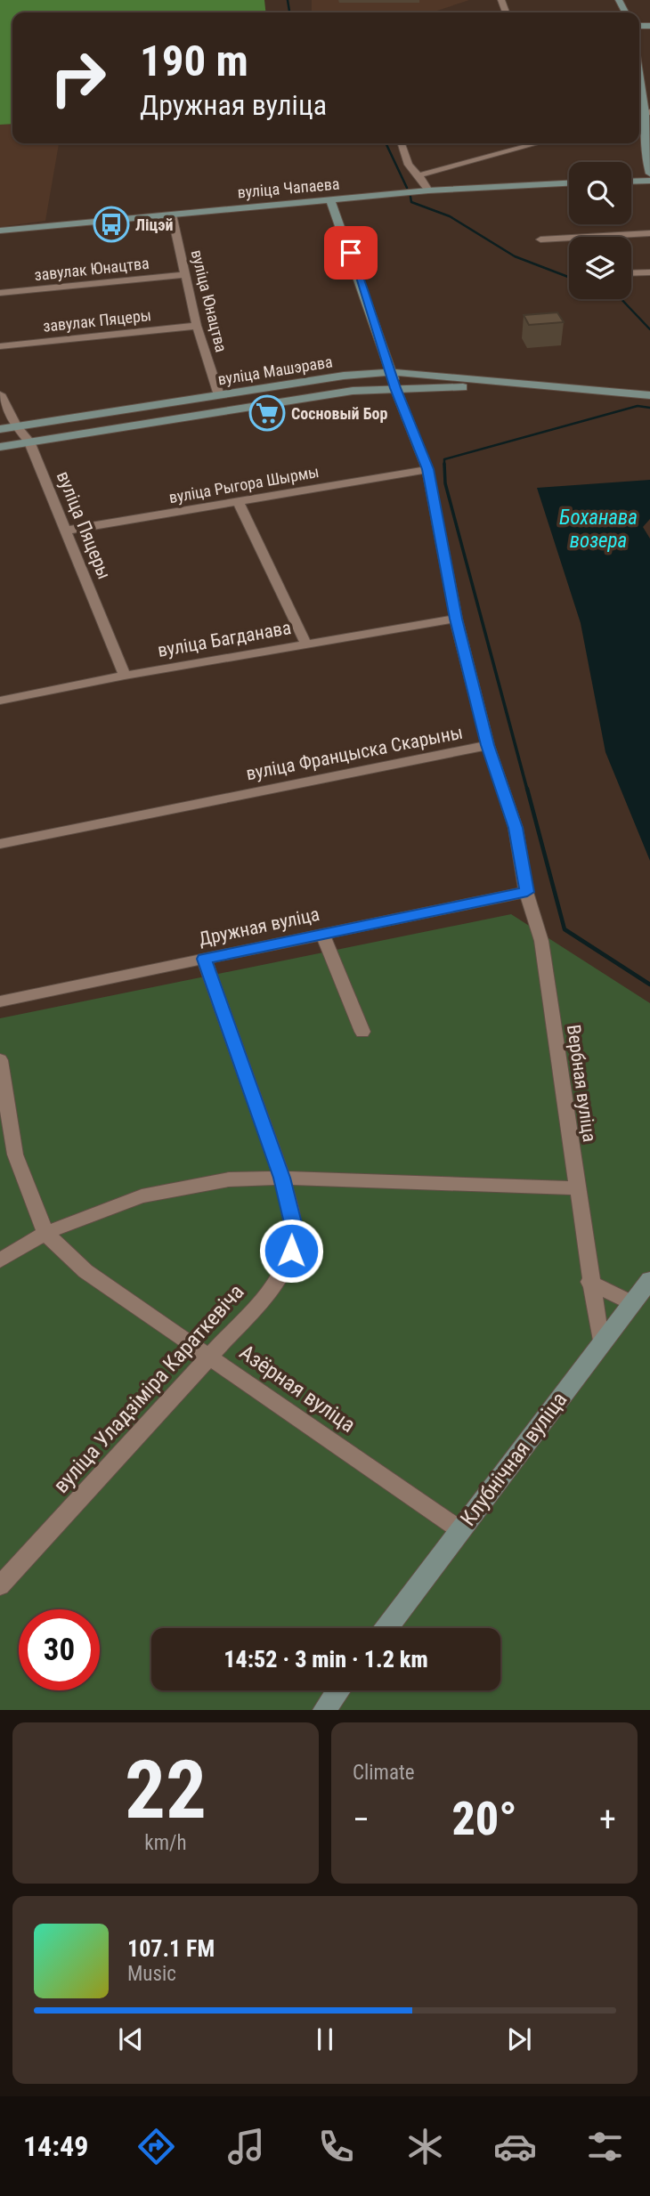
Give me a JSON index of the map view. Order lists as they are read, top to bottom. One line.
{"streets":{"street":["вуліца Чапаева","завулак Юнацтва","вуліца Юнацтва","завулак Пяцеры","вуліца Машэрава","вуліца Рыгора Шырмы","вуліца Пяцеры","вуліца Багданава","вуліца Францыска Скарыны","Дружная вуліца","Вербная вуліца","вуліца Уладзіміра Караткевіча","Азёрная вуліца","Клубнічная вуліца"]},"crossings":[["вуліца Чапаева","вуліца Юнацтва"],["вуліца Чапаева","вуліца Францыска Скарыны"],["завулак Юнацтва","вуліца Юнацтва"],["вуліца Юнацтва","завулак Пяцеры"],["вуліца Юнацтва","вуліца Машэрава"],["вуліца Машэрава","вуліца Пяцеры"],["вуліца Машэрава","вуліца Францыска Скарыны"],["вуліца Рыгора Шырмы","вуліца Пяцеры"],["вуліца Рыгора Шырмы","вуліца Францыска Скарыны"],["вуліца Пяцеры","вуліца Багданава"],["вуліца Багданава","вуліца Францыска Скарыны"],["вуліца Францыска Скарыны","Вербная вуліца"],["Дружная вуліца","Вербная вуліца"],["Дружная вуліца","вуліца Уладзіміра Караткевіча"],["Вербная вуліца","Клубнічная вуліца"],["вуліца Уладзіміра Караткевіча","Азёрная вуліца"],["Азёрная вуліца","Клубнічная вуліца"]],"water":["Боханава возера"],"places":{"bus stop":["Ліцэй"],"supermarket":["Сосновый Бор"]},"page":{"turn":["190 m","Дружная вуліца"],"limit":"30","trip":"14:52 · 3 min · 1.2 km","tile":[["22","km/h"],"Climate"],"heat":["−","20°","+"],"song":["107.1 FM","Music"],"tabs":"14:49"}}
